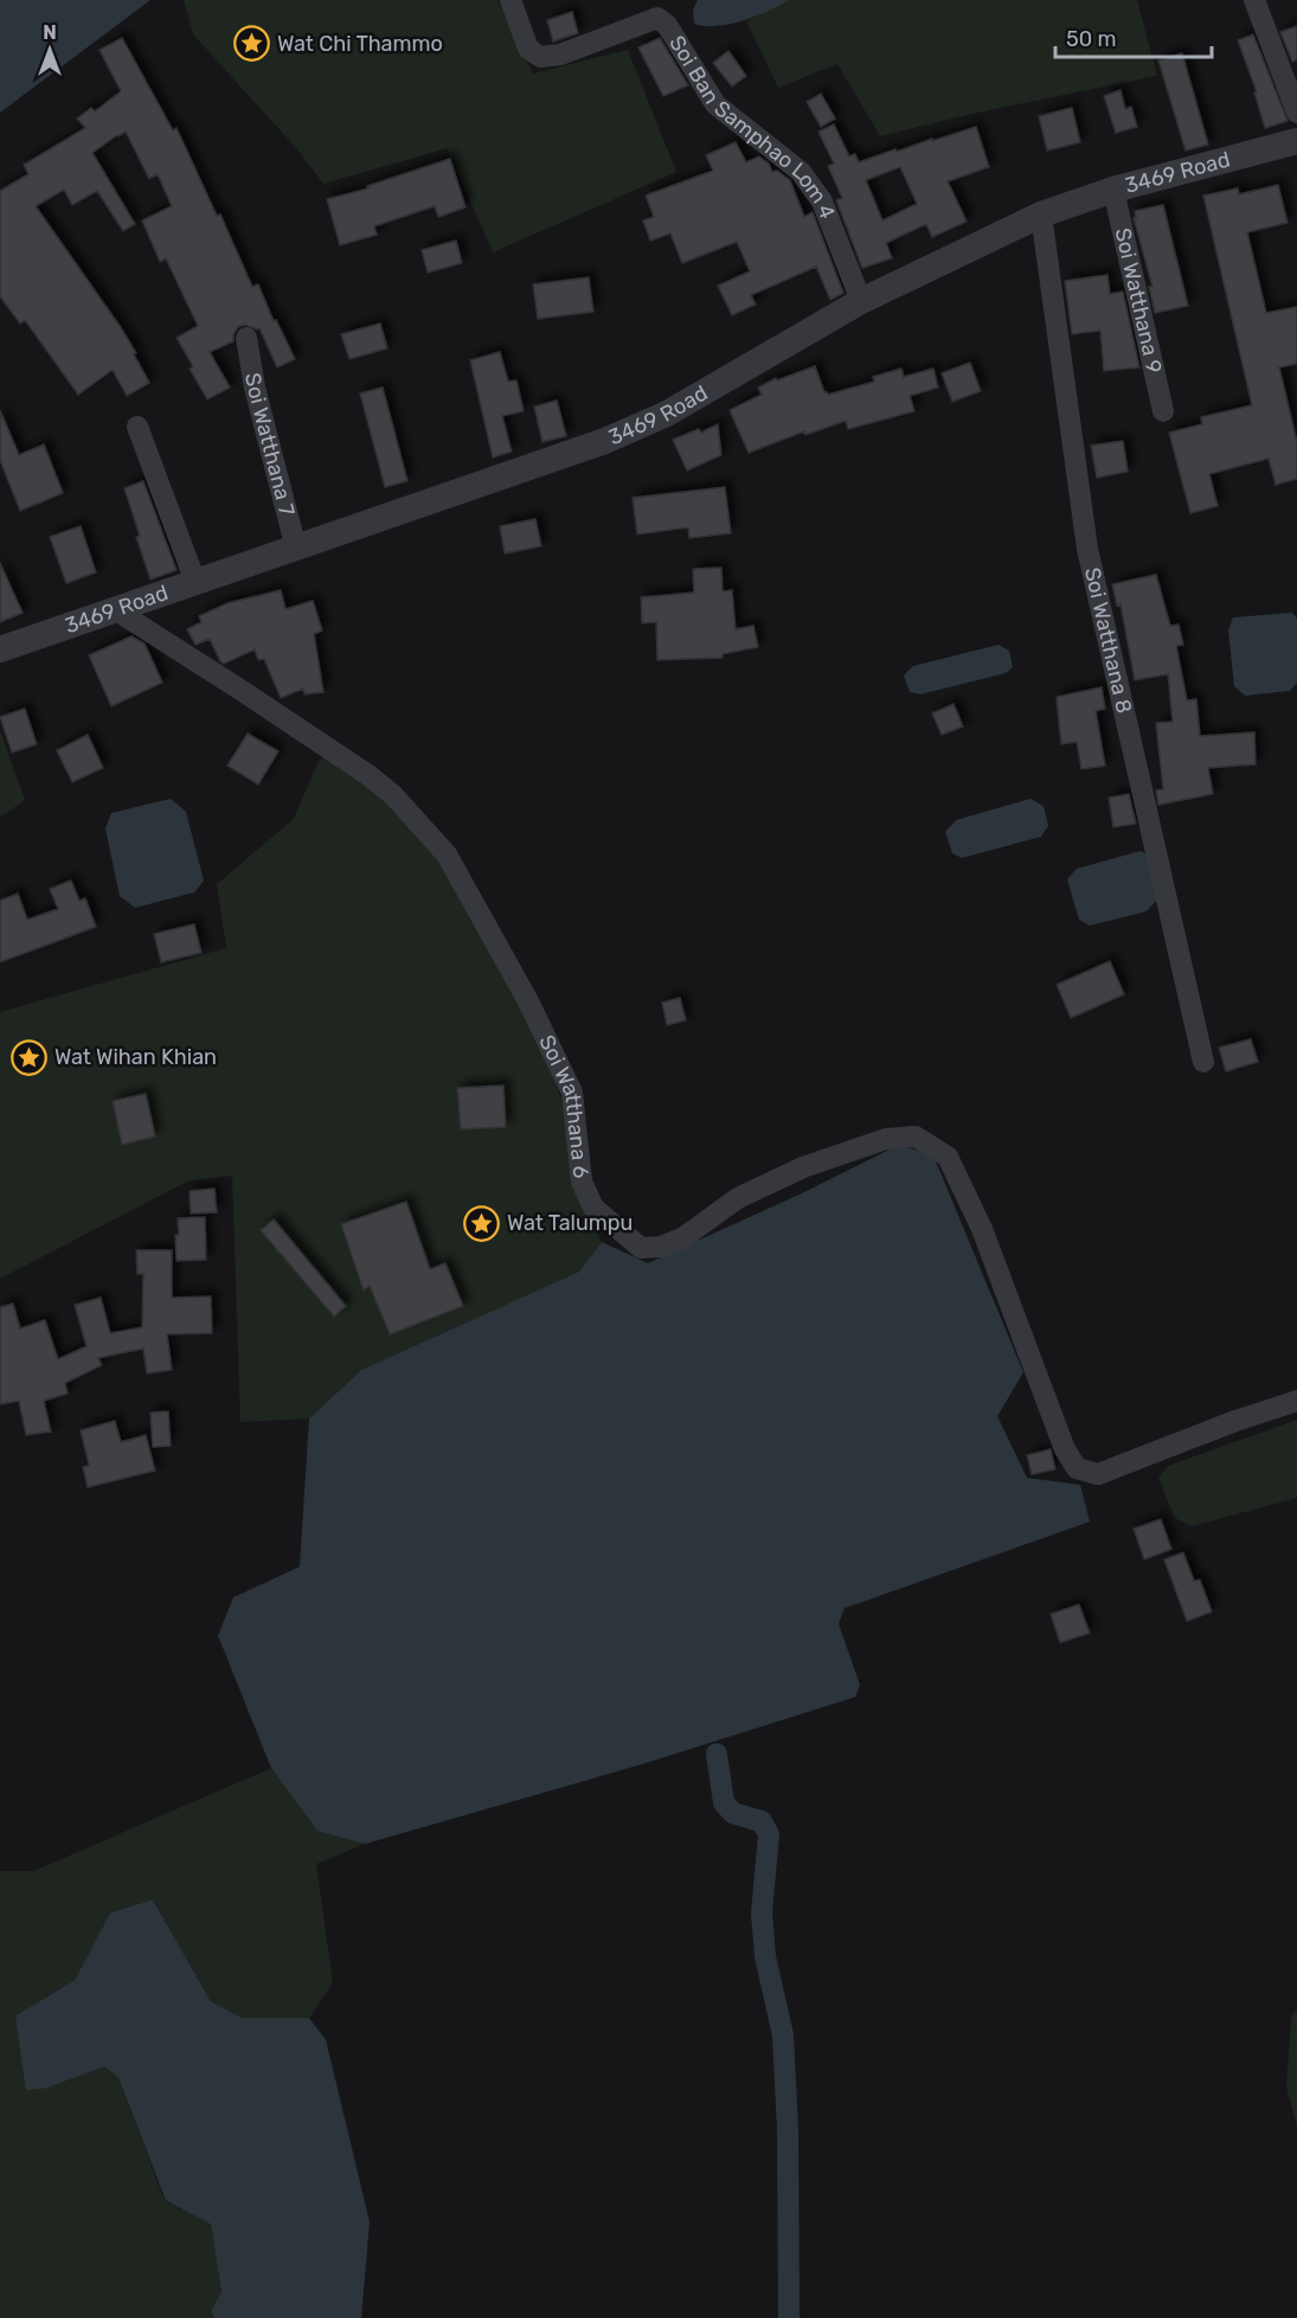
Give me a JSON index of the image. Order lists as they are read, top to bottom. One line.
{"streets":{"street":["Soi Ban Samphao Lom 4","3469 Road","Soi Watthana 9","Soi Watthana 7","Soi Watthana 8","Soi Watthana 6"]},"crossings":[["Soi Ban Samphao Lom 4","3469 Road"],["3469 Road","Soi Watthana 9"],["3469 Road","Soi Watthana 7"],["3469 Road","Soi Watthana 8"],["3469 Road","Soi Watthana 6"]],"places":{"place":["Wat Chi Thammo","Wat Wihan Khian","Wat Talumpu"]},"scale_bar":"50 m","north":"top"}
